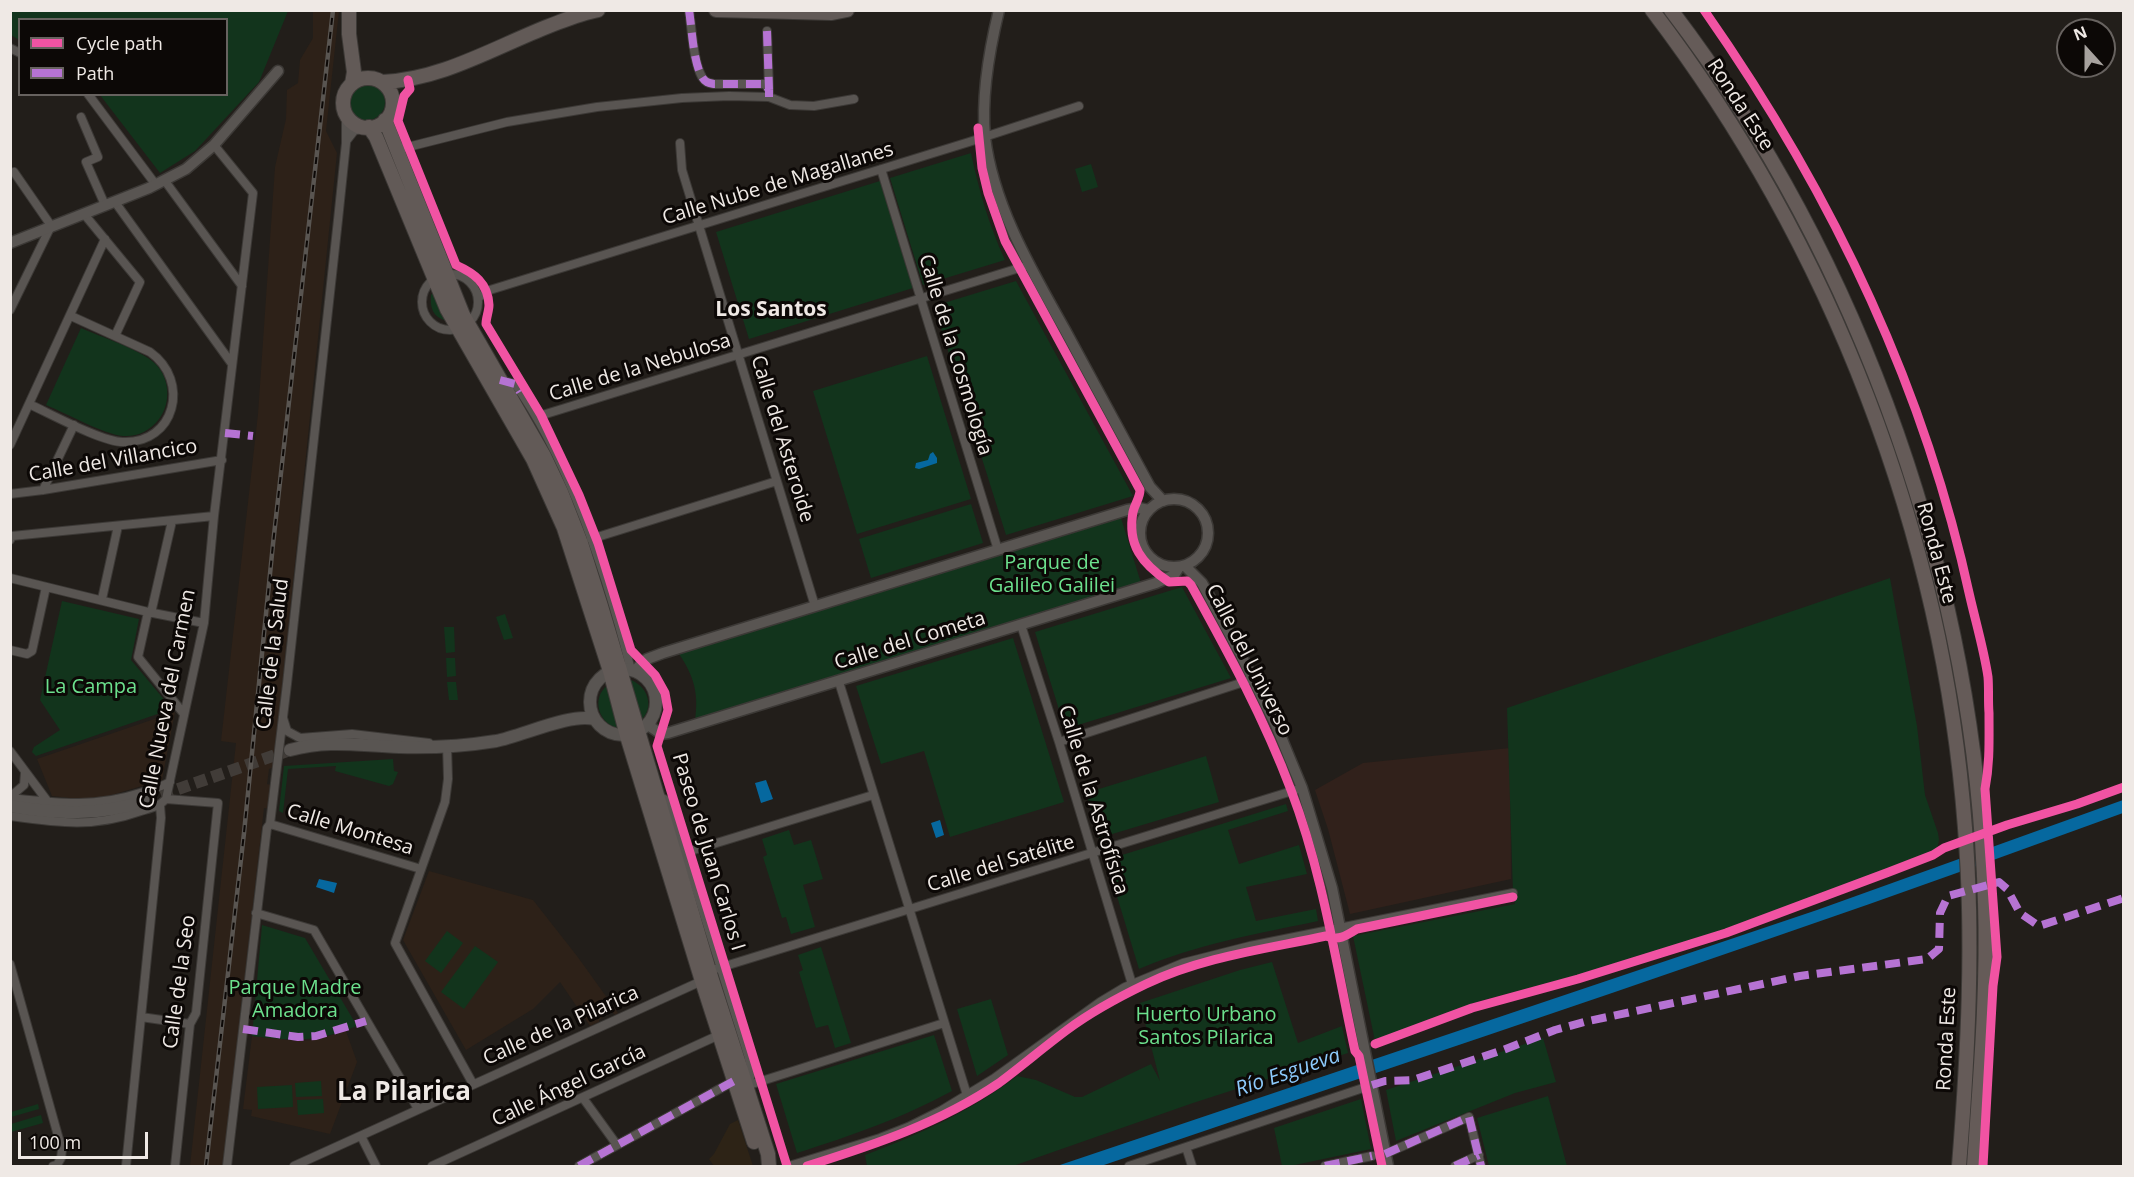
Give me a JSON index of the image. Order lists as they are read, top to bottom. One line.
{"streets":{"highway":["Ronda Este"],"main road":["Paseo de Juan Carlos I"],"street":["Calle Nube de Magallanes","Calle de la Cosmología","Calle de la Nebulosa","Calle del Asteroide","Calle del Villancico","Calle del Cometa","Calle de la Salud","Calle del Universo","Calle Nueva del Carmen","Calle de la Astrofísica","Calle Montesa","Calle del Satélite","Calle de la Seo","Calle de la Pilarica","Calle Ángel García"]},"crossings":[["Calle Nube de Magallanes","Calle de la Cosmología"],["Calle Nube de Magallanes","Calle del Asteroide"],["Calle de la Cosmología","Calle de la Nebulosa"],["Calle de la Nebulosa","Calle del Asteroide"],["Calle de la Nebulosa","Paseo de Juan Carlos I"],["Calle del Villancico","Calle Nueva del Carmen"],["Calle del Cometa","Calle del Universo"],["Calle del Cometa","Calle de la Astrofísica"],["Calle del Cometa","Paseo de Juan Carlos I"],["Calle de la Salud","Calle Montesa"],["Calle de la Salud","Paseo de Juan Carlos I"],["Calle del Universo","Calle del Satélite"],["Calle Nueva del Carmen","Calle de la Seo"],["Calle de la Astrofísica","Calle del Satélite"],["Paseo de Juan Carlos I","Calle del Satélite"],["Paseo de Juan Carlos I","Calle de la Pilarica"],["Paseo de Juan Carlos I","Calle Ángel García"],["Calle del Satélite","Calle de la Pilarica"]],"districts":["Los Santos","La Pilarica"],"water":["Río Esgueva"],"parks":["Parque de Galileo Galilei","La Campa","Parque Madre Amadora","Huerto Urbano Santos Pilarica"],"legend":["Cycle path","Path"],"scale_bar":"100 m","north":"top"}
